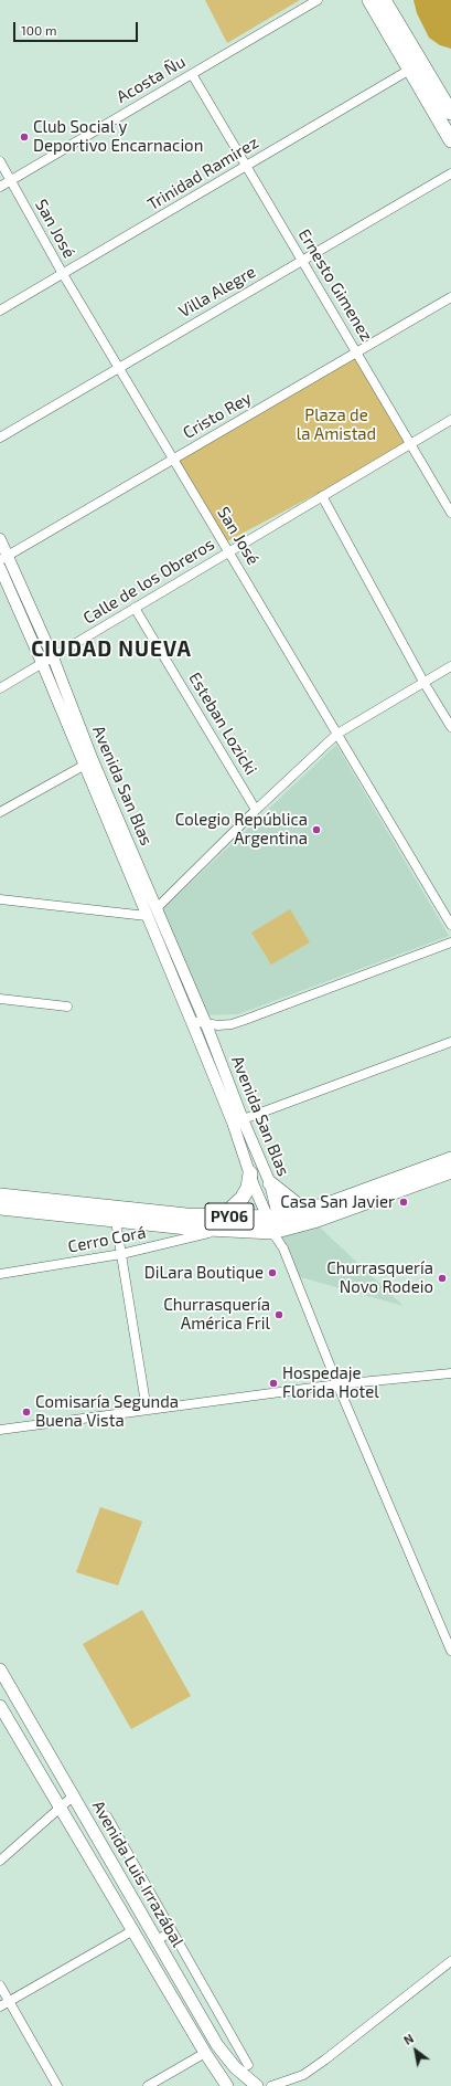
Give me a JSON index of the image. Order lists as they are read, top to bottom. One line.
{"streets":{"main road":["PY06","Avenida Luis Irrazábal"],"street":["Acosta Ñu","Trinidad Ramirez","San José","Ernesto Gimenez","Villa Alegre","Cristo Rey","Calle de los Obreros","Esteban Lozicki","Avenida San Blas","Cerro Corá"]},"crossings":[["Acosta Ñu","San José"],["Acosta Ñu","Ernesto Gimenez"],["Trinidad Ramirez","San José"],["Trinidad Ramirez","Ernesto Gimenez"],["San José","Villa Alegre"],["San José","Cristo Rey"],["San José","Calle de los Obreros"],["Ernesto Gimenez","Villa Alegre"],["Ernesto Gimenez","Cristo Rey"],["Ernesto Gimenez","Calle de los Obreros"],["Cristo Rey","Avenida San Blas"],["Calle de los Obreros","Esteban Lozicki"],["Calle de los Obreros","Avenida San Blas"],["Avenida San Blas","PY06"],["PY06","Cerro Corá"]],"districts":["CIUDAD NUEVA"],"parks":["Plaza de la Amistad"],"places":["Club Social y Deportivo Encarnacion","Colegio República Argentina","Casa San Javier","DiLara Boutique","Churrasquería Novo Rodeio","Churrasquería América Fril","Hospedaje Florida Hotel","Comisaría Segunda Buena Vista"],"scale_bar":"100 m","north":"top left"}
